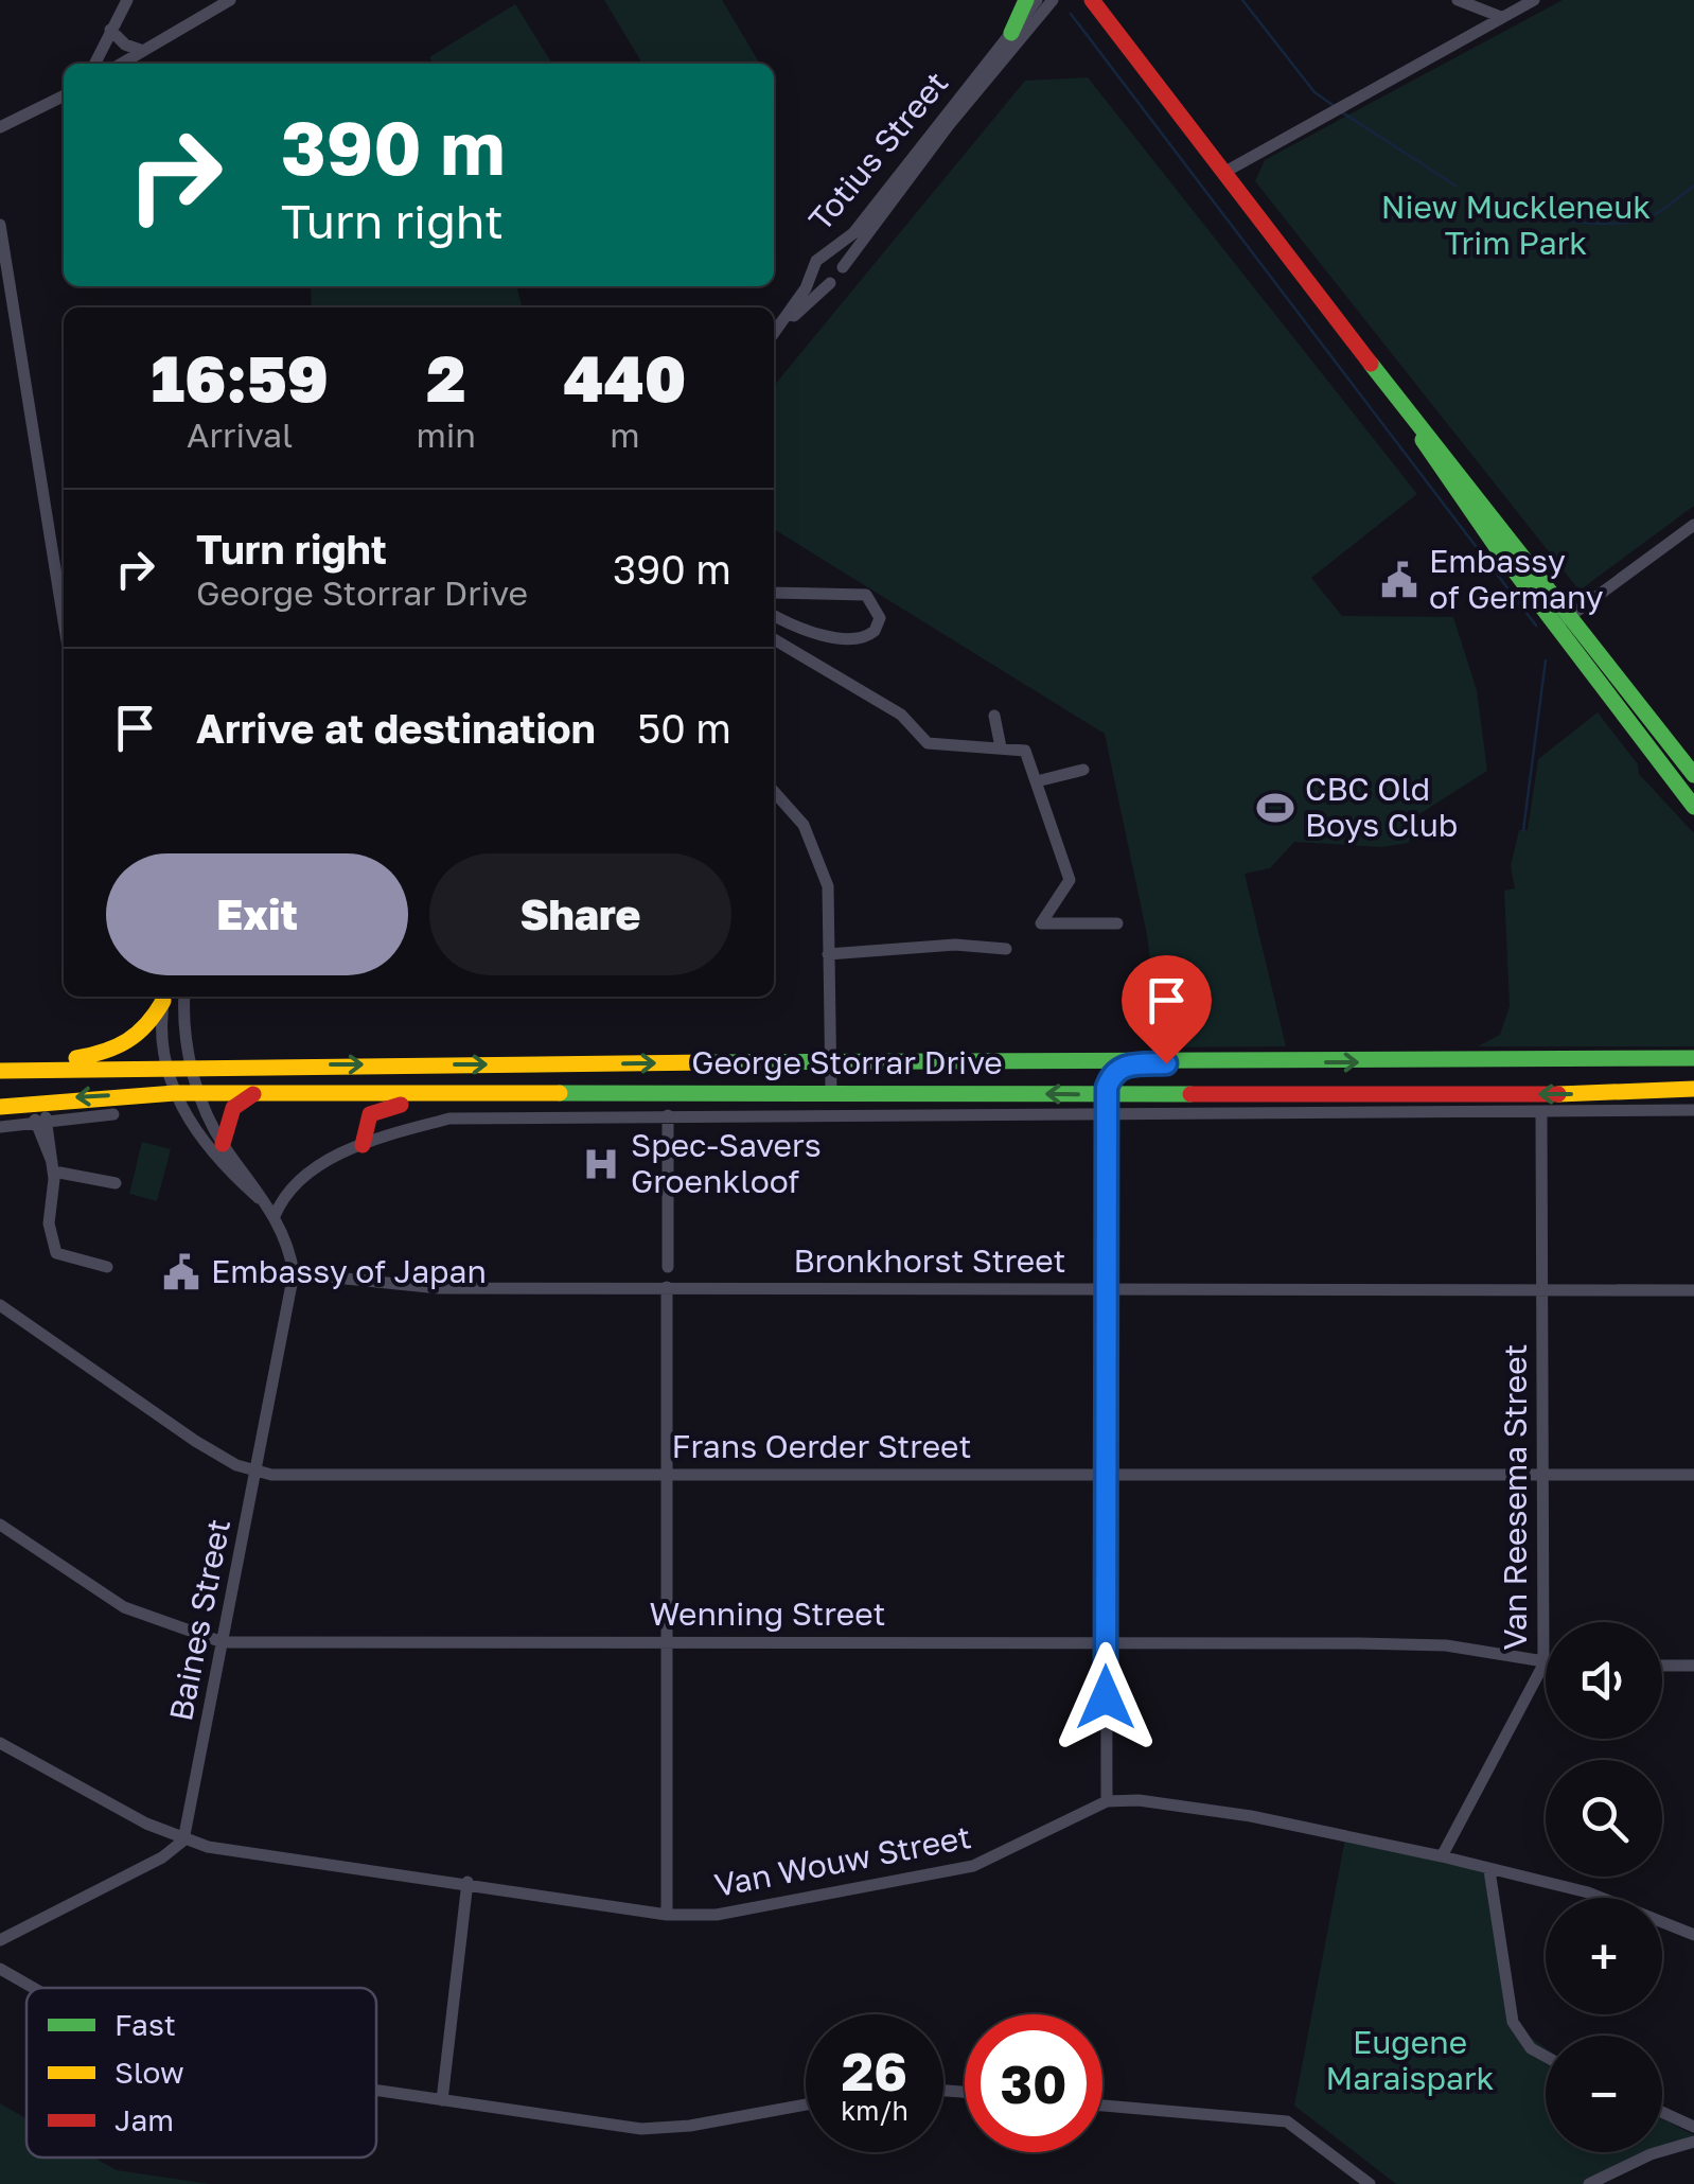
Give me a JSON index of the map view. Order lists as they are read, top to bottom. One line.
{"streets":{"main road":["George Storrar Drive"],"street":["Totius Street","Bronkhorst Street","Frans Oerder Street","Van Reesema Street","Wenning Street","Baines Street","Van Wouw Street"]},"crossings":[["George Storrar Drive","Van Reesema Street"],["George Storrar Drive","Baines Street"],["Bronkhorst Street","Van Reesema Street"],["Bronkhorst Street","Baines Street"],["Frans Oerder Street","Van Reesema Street"],["Frans Oerder Street","Baines Street"],["Van Reesema Street","Wenning Street"],["Van Reesema Street","Van Wouw Street"],["Wenning Street","Baines Street"],["Baines Street","Van Wouw Street"]],"parks":["Niew Muckleneuk Trim Park","Eugene Maraispark"],"places":{"public building":["Embassy of Germany","Embassy of Japan"],"sports":["CBC Old Boys Club"],"hospital":["Spec-Savers Groenkloof"]},"legend":["Fast","Slow","Jam"],"page":{"turn":["390 m","Turn right"],"eta":["16:59","Arrival","2","min","440","m"],"list":[{"name":"Turn right","note":"George Storrar Drive","value":"390 m"},{"name":"Arrive at destination","value":"50 m"}],"buttons":["Exit","Share"],"map_buttons":["+","−"],"speed":"26 km/h","limit":"30"}}
